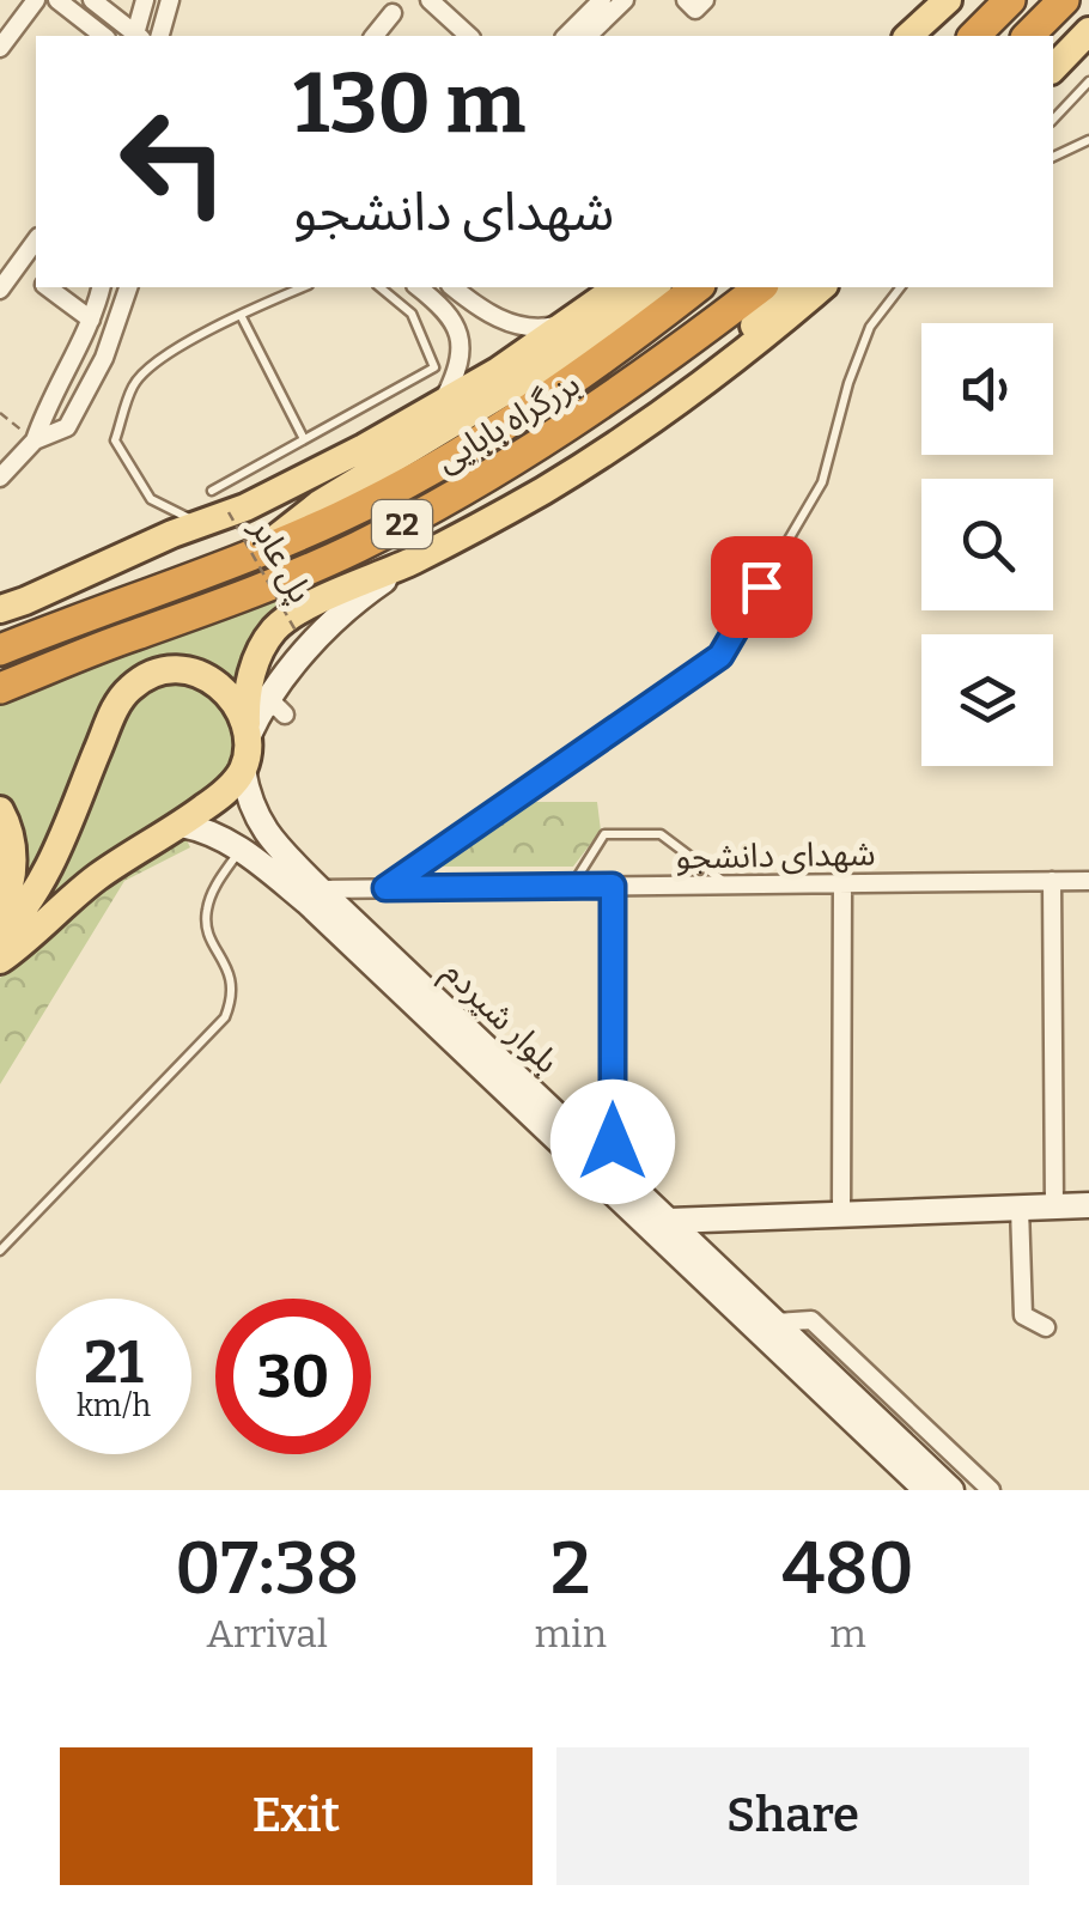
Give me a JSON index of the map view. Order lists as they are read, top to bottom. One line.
{"streets":{"highway":["بزرگراه بابایی","22"],"main road":["بلوار شیردم"],"street":["شهدای دانشجو"],"path":["پل عابر"]},"crossings":[["شهدای دانشجو","بلوار شیردم"]],"page":{"turn":["130 m","شهدای دانشجو"],"speed":"21 km/h","limit":"30","eta":["07:38","Arrival","2","min","480","m"],"buttons":["Exit","Share"]}}
